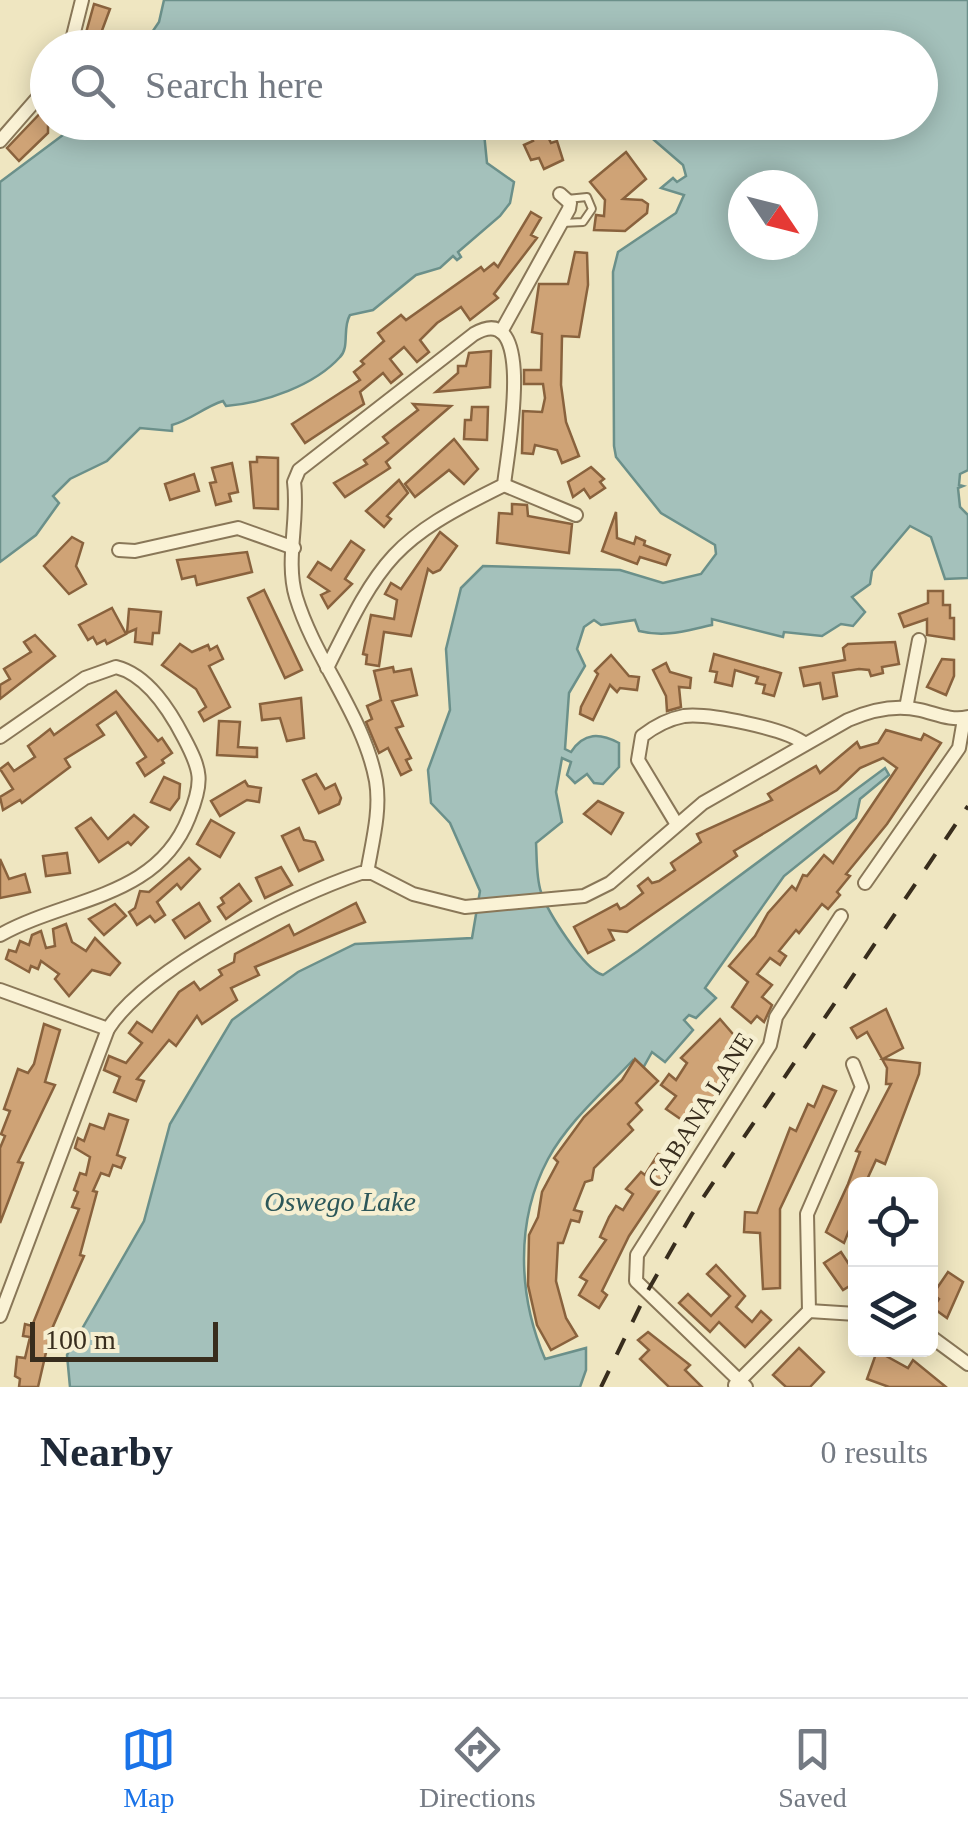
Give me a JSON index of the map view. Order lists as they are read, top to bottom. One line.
{"streets":{"street":["CABANA LANE"]},"water":["Oswego Lake"],"scale_bar":"100 m","north":"bottom right","page":{"search":"Search here","scale":"100 m","heading":["Nearby","0 results"],"nav":["Map","Directions","Saved"]}}
